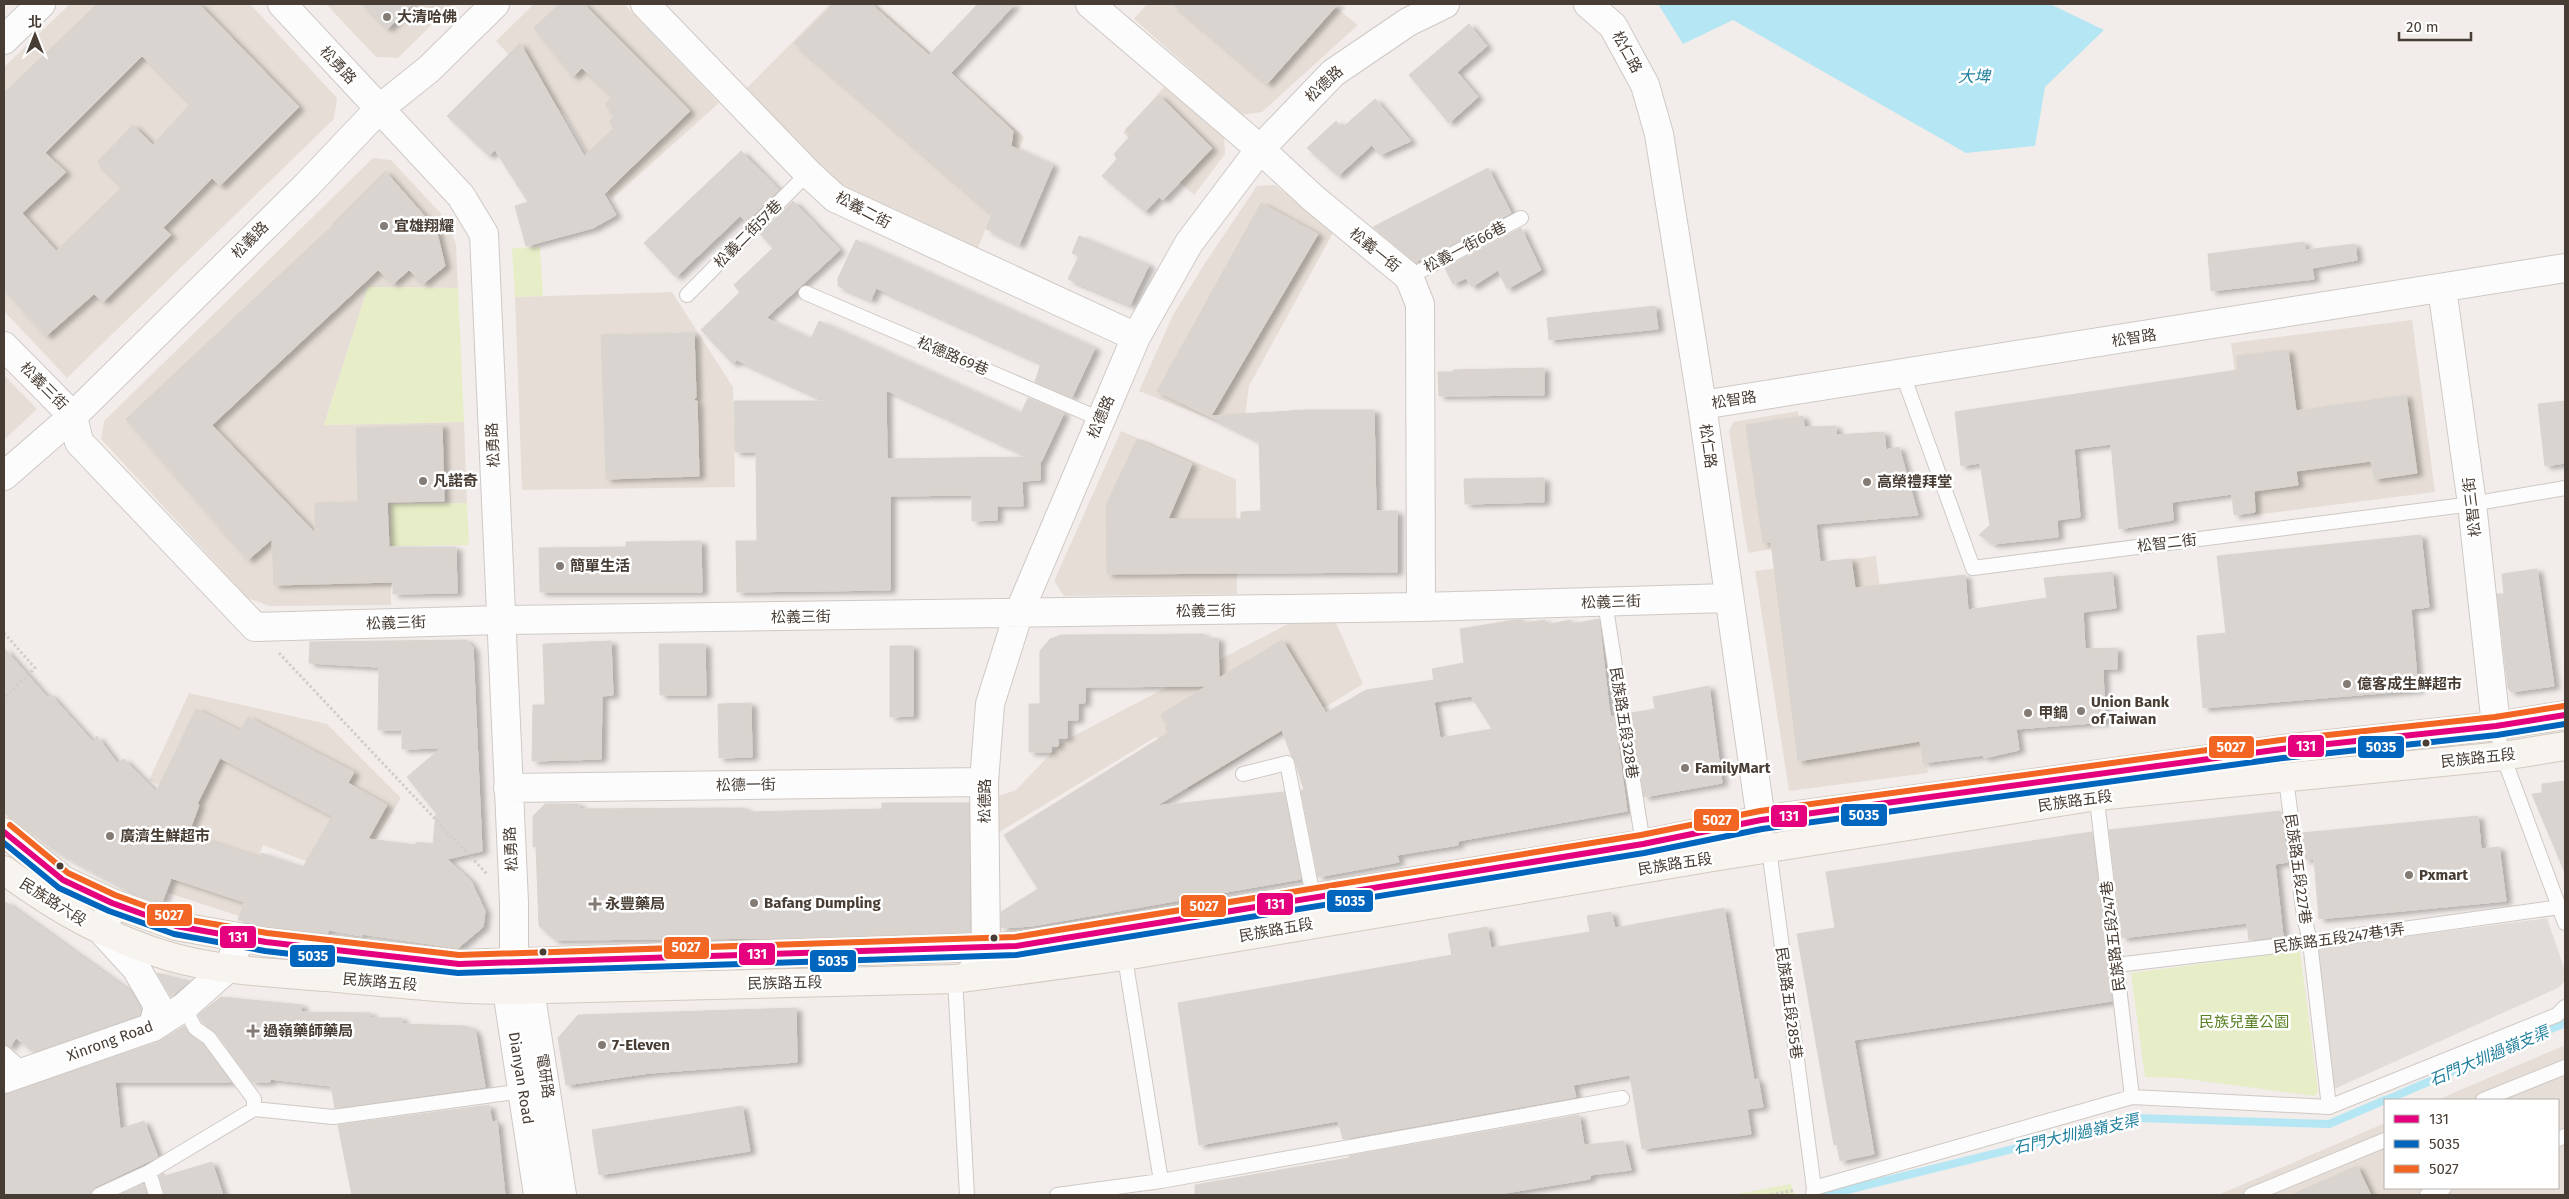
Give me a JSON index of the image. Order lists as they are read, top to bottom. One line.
{"streets":{"main road":["民族路五段","民族路六段"],"street":["松仁路","松勇路","松德路","松義二街","松義路","松義一街","松智路","松義三街","松智三街","松德一街","Xinrong Road","電研路","Dianyan Road"],"lane":["松義二街57巷","松義一街66巷","松德路69巷","松智二街","民族路五段328巷","民族路五段227巷","民族路五段247巷","民族路五段247巷1弄","民族路五段285巷"]},"crossings":[["松仁路","松智路"],["松仁路","松義三街"],["松仁路","民族路五段"],["松仁路","民族路五段285巷"],["松勇路","松義路"],["松勇路","松義三街"],["松勇路","民族路五段"],["松勇路","松德一街"],["松勇路","Dianyan Road"],["松德路","松義二街"],["松德路","松義一街"],["松德路","松德路69巷"],["松德路","松義三街"],["松德路","民族路五段"],["松德路","松德一街"],["松義二街","松義二街57巷"],["松義路","松義三街"],["松義一街66巷","松義一街"],["松義一街","松義三街"],["松智路","松智三街"],["松智路","松智二街"],["松義三街","民族路五段328巷"],["松智三街","松智二街"],["松智三街","民族路五段"],["民族路五段328巷","民族路五段"],["民族路五段","民族路五段227巷"],["民族路五段","民族路六段"],["民族路五段","民族路五段247巷"],["民族路五段","民族路五段285巷"],["民族路五段","Xinrong Road"],["民族路五段","電研路"],["民族路五段","Dianyan Road"],["民族路五段227巷","民族路五段247巷1弄"],["民族路六段","Xinrong Road"],["民族路五段247巷","民族路五段247巷1弄"],["電研路","Dianyan Road"]],"water":["大埤","石門大圳過嶺支渠"],"parks":["民族兒童公園"],"places":{"other":["大清哈佛","宜雄翔耀","凡諾奇","高榮禮拜堂","簡單生活","億客成生鮮超市","Union Bank of Taiwan","甲鍋","FamilyMart","廣濟生鮮超市","Pxmart","Bafang Dumpling","7-Eleven"],"health":["永豐藥局","過嶺藥師藥局"]},"lines":["transit line 5027","transit line 131","transit line 5035"],"legend":["131","5035","5027"],"scale_bar":"20 m","north":"top"}
